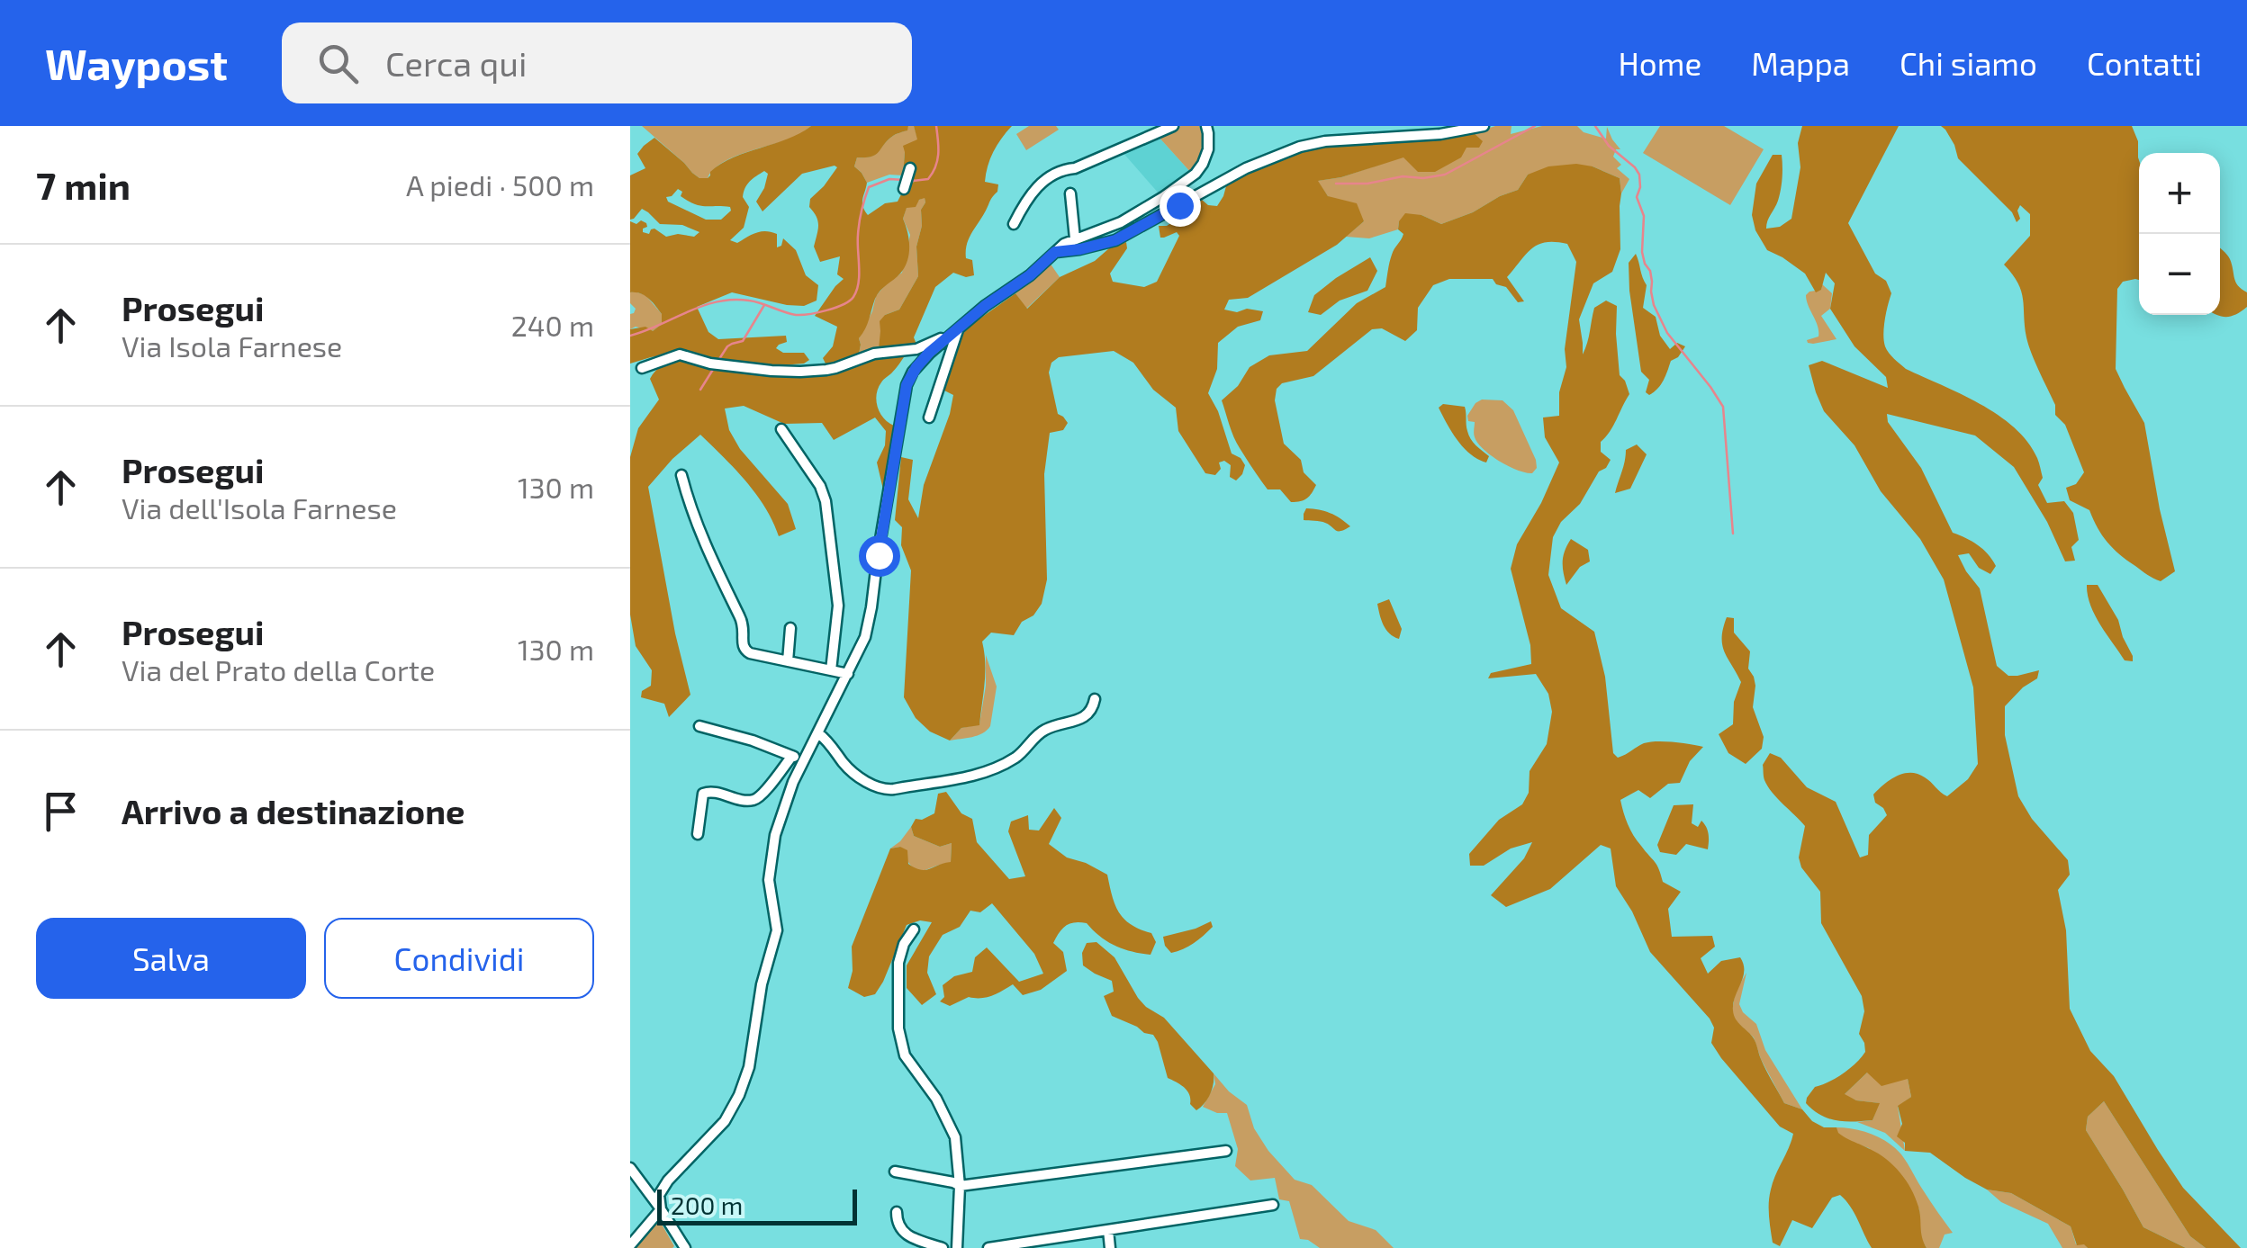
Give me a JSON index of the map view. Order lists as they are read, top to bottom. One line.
{"scale_bar":"200 m","page":{"header":"Waypost","search":"Cerca qui","nav":["Home","Mappa","Chi siamo","Contatti"],"heading":["7 min","A piedi · 500 m"],"map_buttons":["+","−"],"list":[["Prosegui","Via Isola Farnese","240 m"],["Prosegui","Via dell'Isola Farnese","130 m"],["Prosegui","Via del Prato della Corte","130 m"],"Arrivo a destinazione"],"buttons":["Salva","Condividi"],"scale":"200 m"}}
